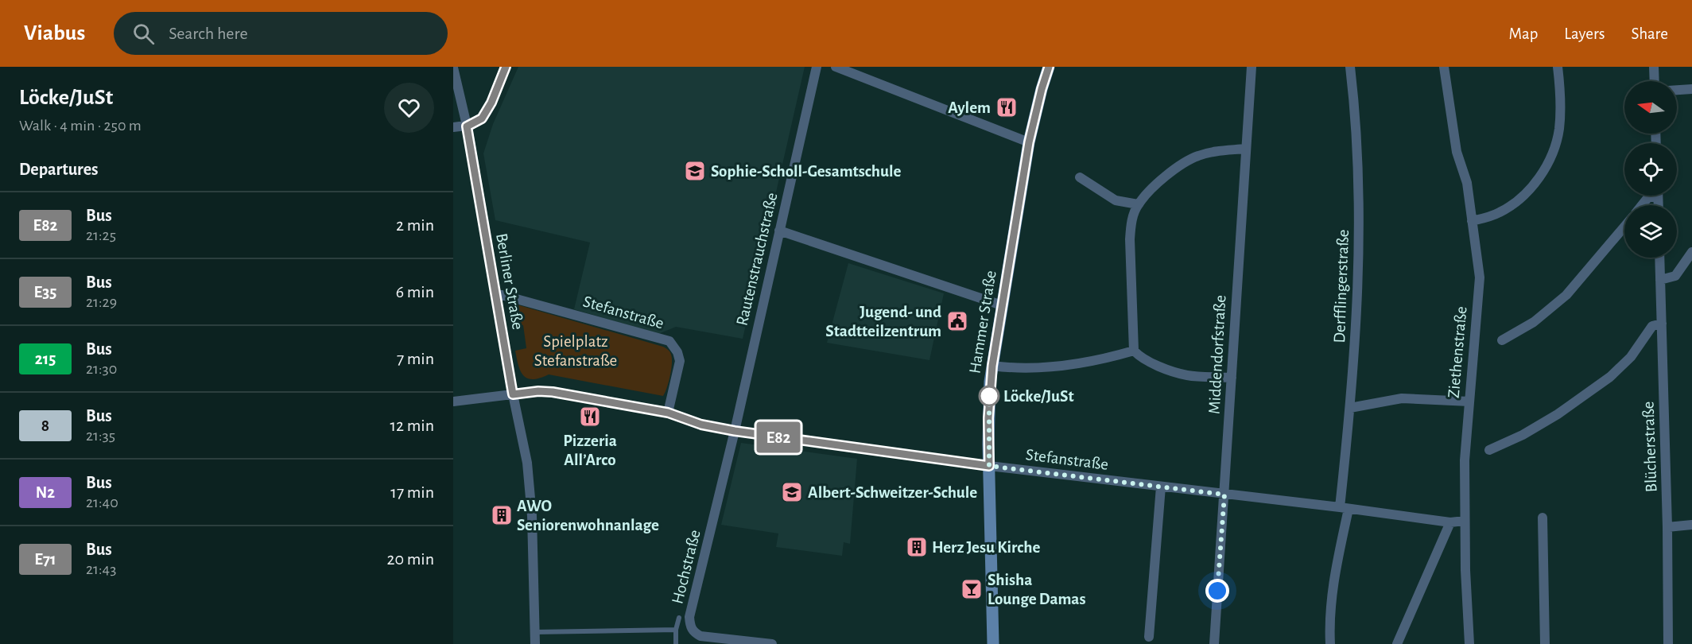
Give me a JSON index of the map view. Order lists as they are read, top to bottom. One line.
{"streets":{"main road":["Hammer Straße"],"street":["Rautenstrauchstraße","Berliner Straße","Derfflingerstraße","Stefanstraße","Ziethenstraße","Middendorfstraße","Blücherstraße","Hochstraße"]},"crossings":[["Rautenstrauchstraße","Stefanstraße"],["Rautenstrauchstraße","Hochstraße"],["Berliner Straße","Stefanstraße"],["Derfflingerstraße","Stefanstraße"],["Stefanstraße","Hammer Straße"],["Stefanstraße","Ziethenstraße"],["Stefanstraße","Middendorfstraße"],["Stefanstraße","Hochstraße"]],"parks":["Spielplatz Stefanstraße"],"places":{"restaurant":["Aylem","Pizzeria All’Arco"],"school or university":["Sophie-Scholl-Gesamtschule","Albert-Schweitzer-Schule"],"public building":["Jugend- und Stadtteilzentrum"],"other":["Löcke/JuSt"],"building":["AWO Seniorenwohnanlage","Herz Jesu Kirche"],"bar":["Shisha Lounge Damas"]},"lines":["bus line E82"],"north":"left","page":{"header":"Viabus","search":"Search here","nav":["Map","Layers","Share"],"heading":[["Löcke/JuSt","Walk · 4 min · 250 m"],"Departures"],"on_map":"E82","list":[{"mark":"E82","name":"Bus","note":"21:25","value":"2 min"},{"mark":"E35","name":"Bus","note":"21:29","value":"6 min"},{"mark":"215","name":"Bus","note":"21:30","value":"7 min"},{"mark":"8","name":"Bus","note":"21:35","value":"12 min"},{"mark":"N2","name":"Bus","note":"21:40","value":"17 min"},{"mark":"E71","name":"Bus","note":"21:43","value":"20 min"}]}}
